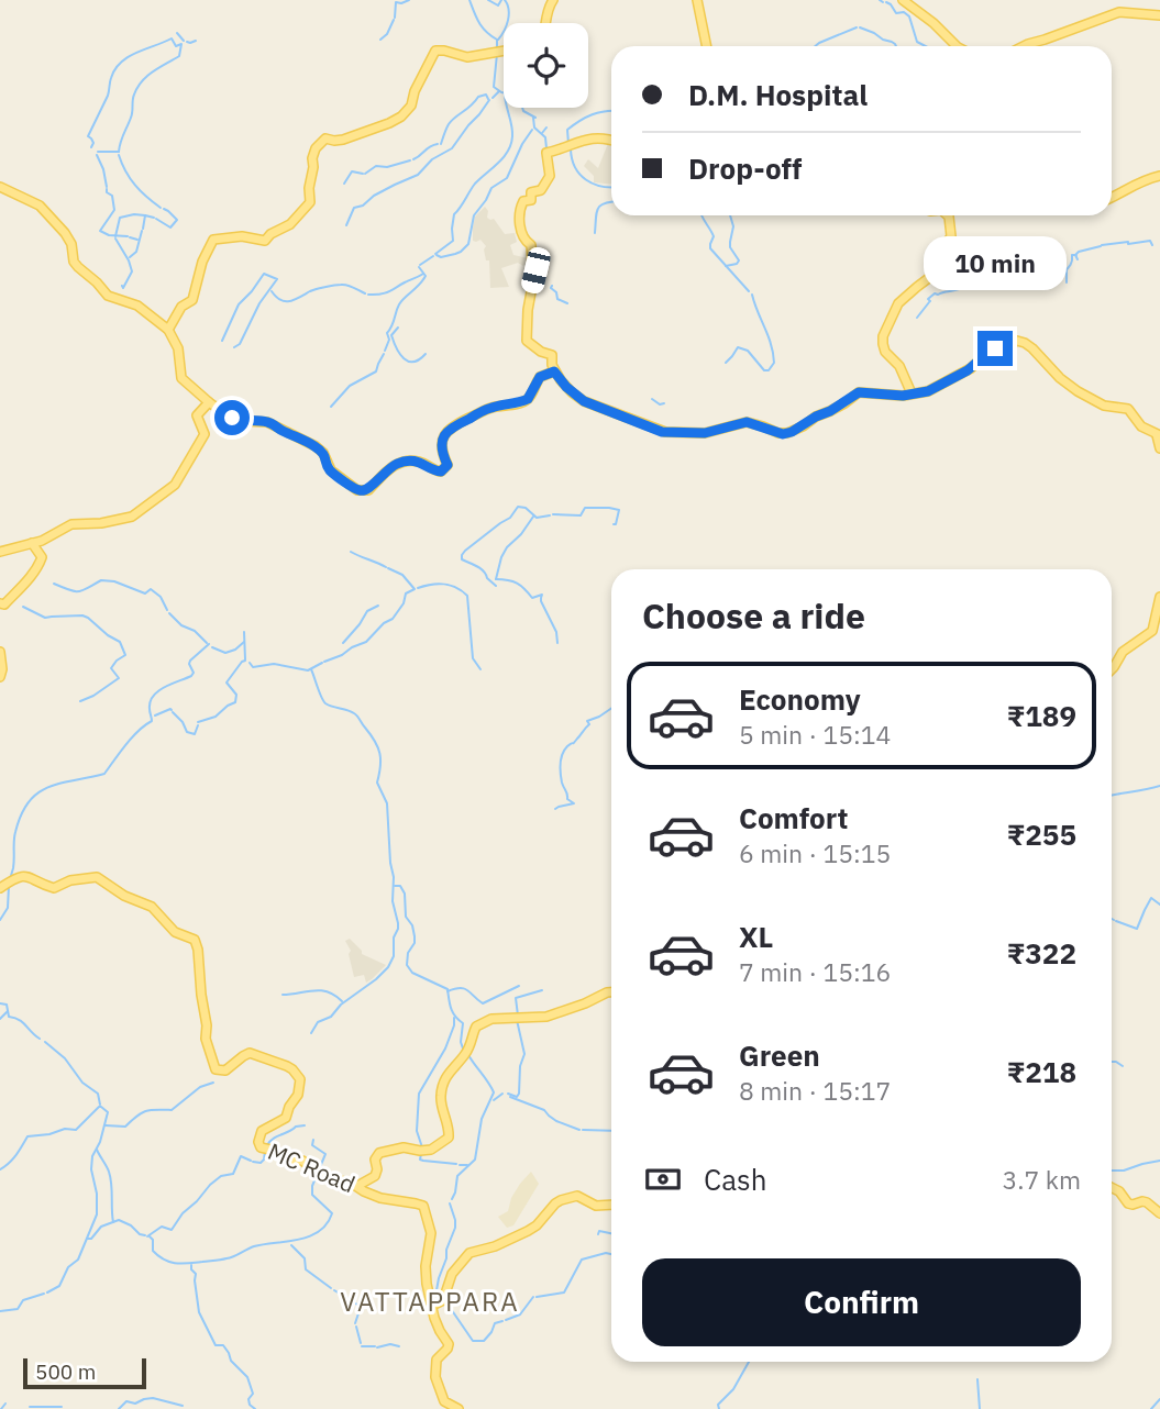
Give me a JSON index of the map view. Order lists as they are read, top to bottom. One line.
{"streets":{"main road":["MC Road"]},"districts":["VATTAPPARA"],"scale_bar":"500 m","page":{"banner":["D.M. Hospital","Drop-off"],"bubble":"10 min","heading":"Choose a ride","list":[{"name":"Economy","note":"5 min · 15:14","value":"₹189"},{"name":"Comfort","note":"6 min · 15:15","value":"₹255"},{"name":"XL","note":"7 min · 15:16","value":"₹322"},{"name":"Green","note":"8 min · 15:17","value":"₹218"}],"pay":["Cash","3.7 km"],"buttons":"Confirm","scale":"500 m"}}
